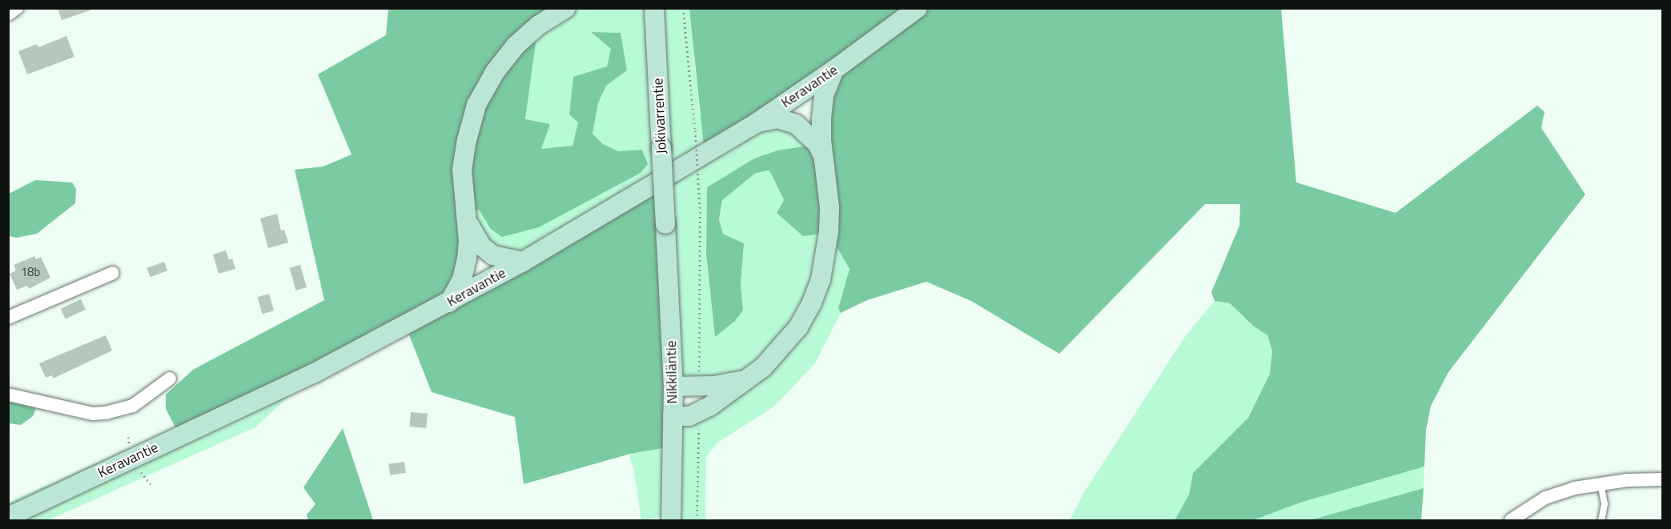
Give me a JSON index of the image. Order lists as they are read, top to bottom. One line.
{"streets":{"main road":["Keravantie","Jokivarrentie","Nikkiläntie"]},"crossings":[["Jokivarrentie","Nikkiläntie"]],"house_numbers":["18b"]}
